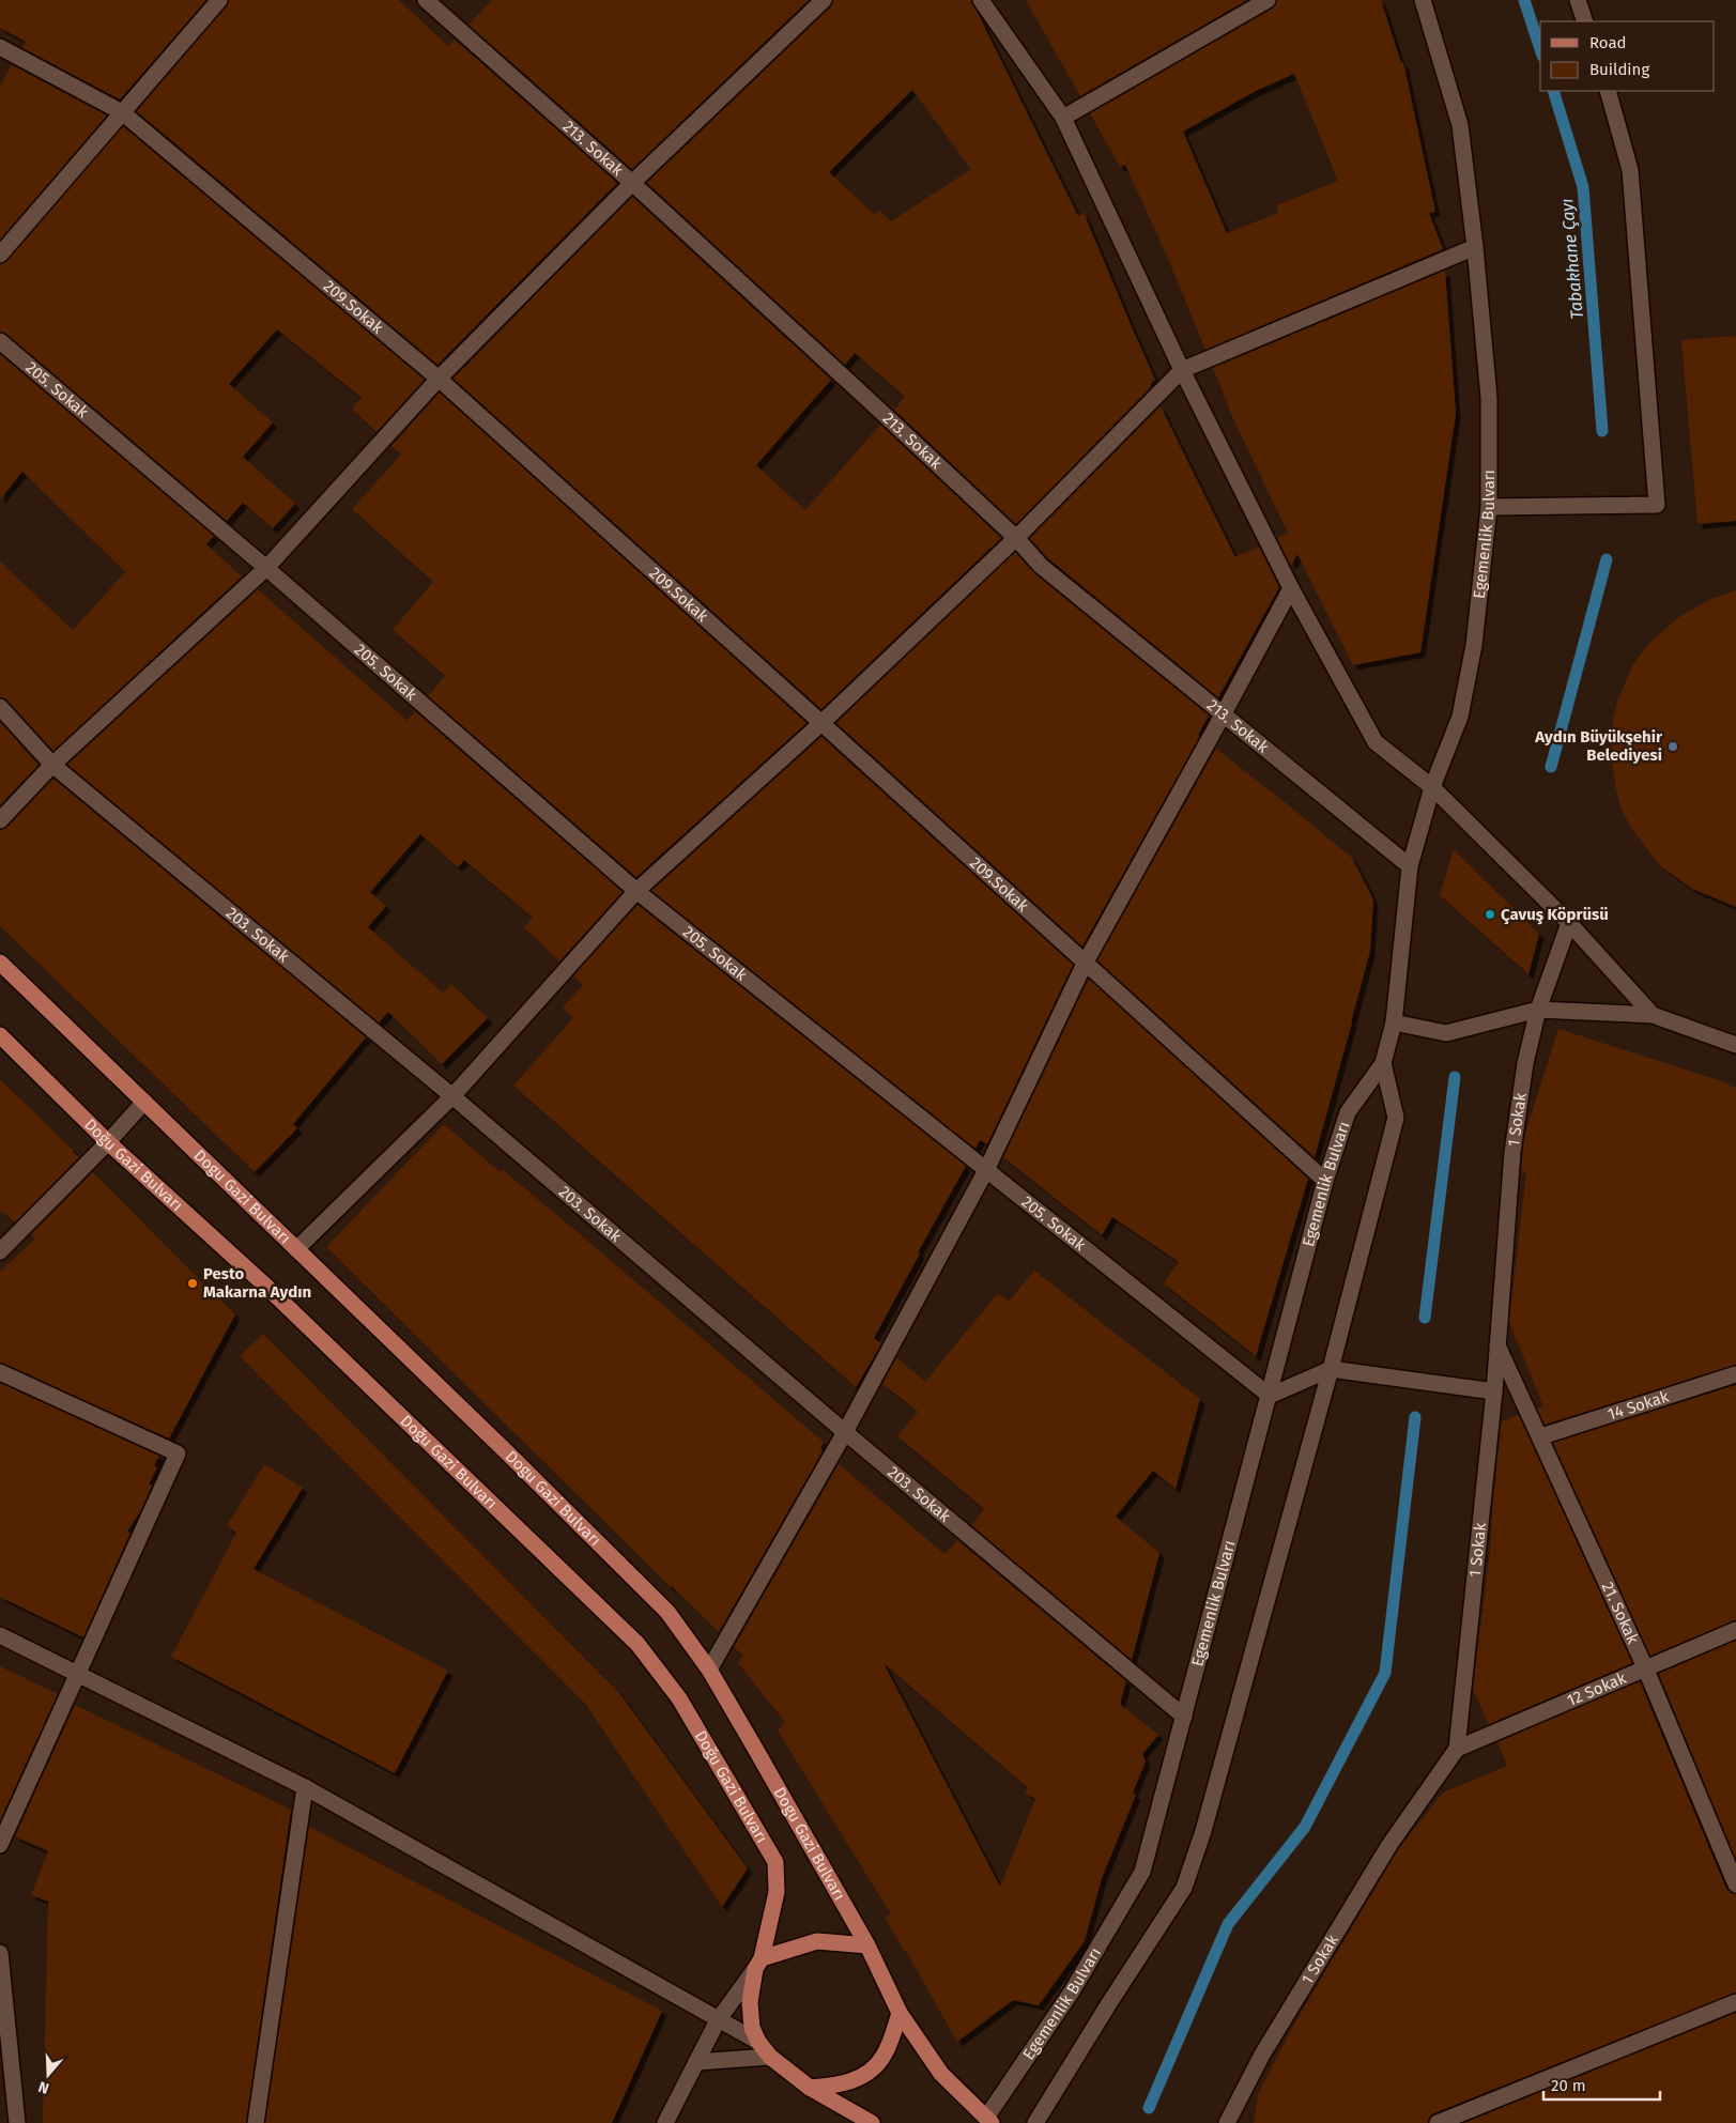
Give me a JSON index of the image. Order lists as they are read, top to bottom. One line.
{"streets":{"main road":["Doğu Gazi Bulvarı","Dogu Gazi Bulvarı"],"street":["213. Sokak","209.Sokak","205. Sokak","Egemenlik Bulvarı","203. Sokak","1 Sokak","14 Sokak","21. Sokak","12 Sokak"]},"crossings":[["213. Sokak","Egemenlik Bulvarı"],["209.Sokak","Egemenlik Bulvarı"],["205. Sokak","Egemenlik Bulvarı"],["Egemenlik Bulvarı","203. Sokak"],["Egemenlik Bulvarı","Dogu Gazi Bulvarı"],["1 Sokak","21. Sokak"],["1 Sokak","12 Sokak"],["Doğu Gazi Bulvarı","Dogu Gazi Bulvarı"],["14 Sokak","21. Sokak"],["21. Sokak","12 Sokak"]],"water":["Tabakhane Çayı"],"places":["Aydın Büyükşehir Belediyesi","Çavuş Köprüsü","Pesto Makarna Aydın"],"legend":["Road","Building"],"scale_bar":"20 m","north":"bottom"}
